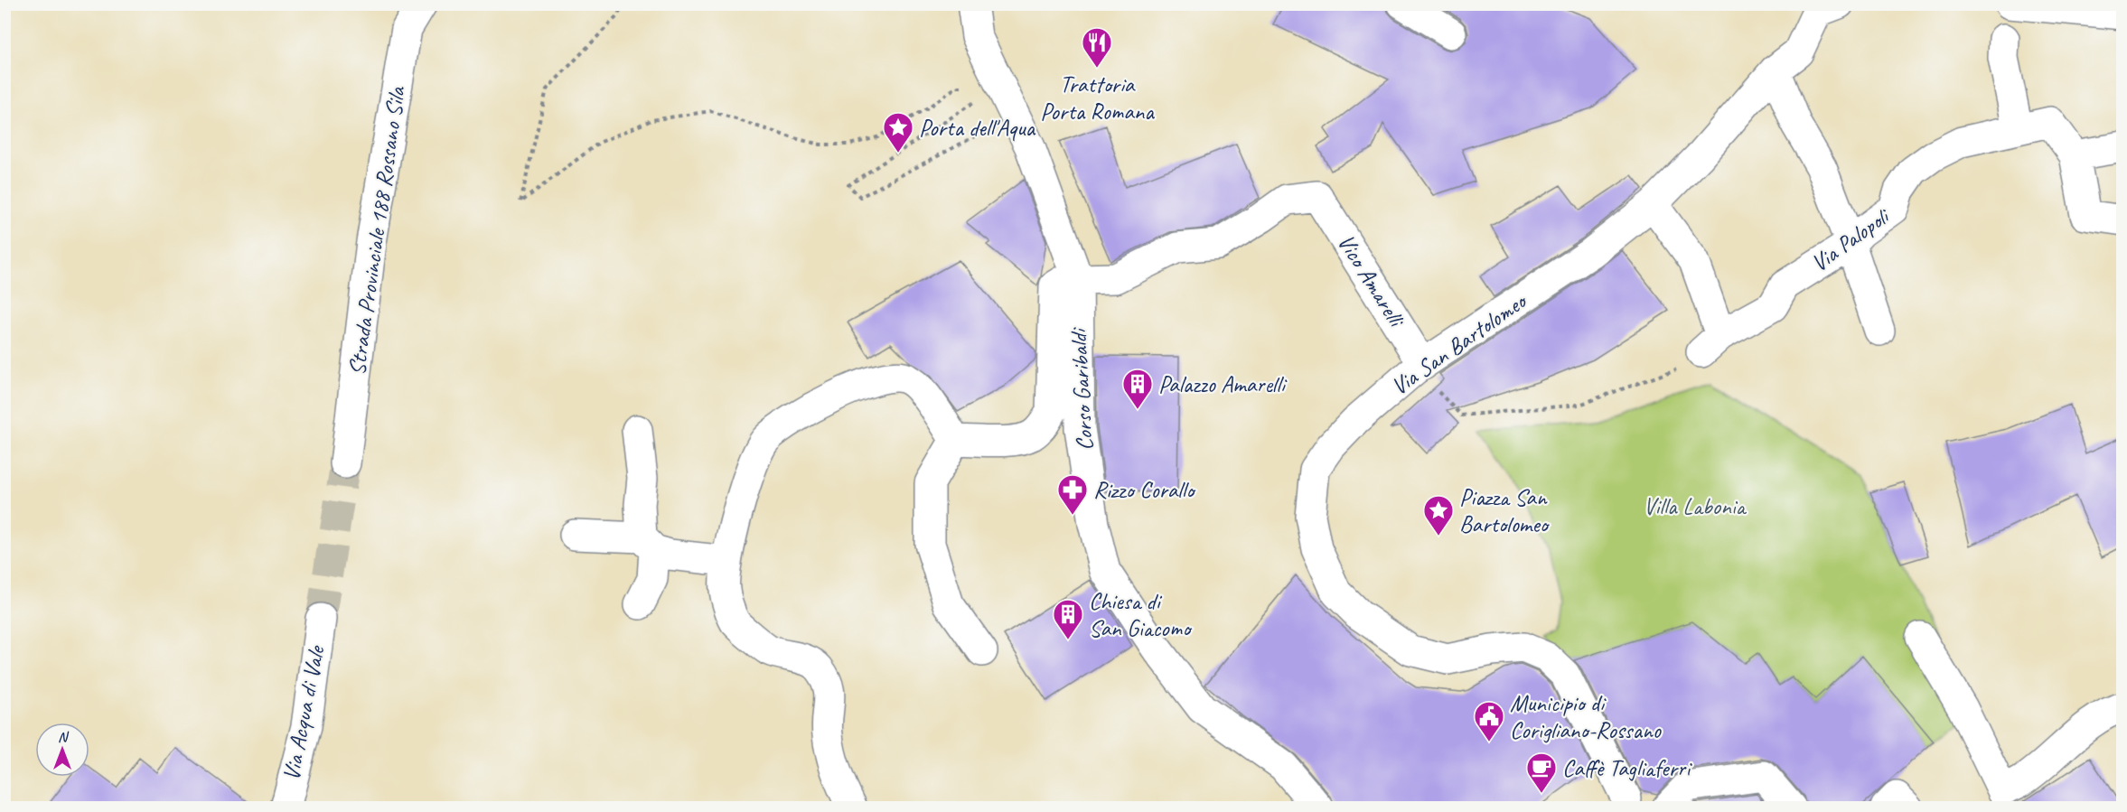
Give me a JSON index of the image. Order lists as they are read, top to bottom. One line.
{"streets":{"street":["Strada Provinciale 188 Rossano Sila","Via Palopoli","Vico Amarelli","Via San Bartolomeo","Corso Garibaldi","Via Acqua di Vale"]},"crossings":[["Vico Amarelli","Via San Bartolomeo"],["Vico Amarelli","Corso Garibaldi"]],"parks":["Villa Labonia"],"places":{"restaurant":["Trattoria Porta Romana"],"place":["Porta dell'Aqua","Piazza San Bartolomeo"],"building":["Palazzo Amarelli","Chiesa di San Giacomo"],"pharmacy":["Rizzo Corallo"],"public building":["Municipio di Corigliano-Rossano"],"cafe":["Caffè Tagliaferri"]},"north":"top"}
